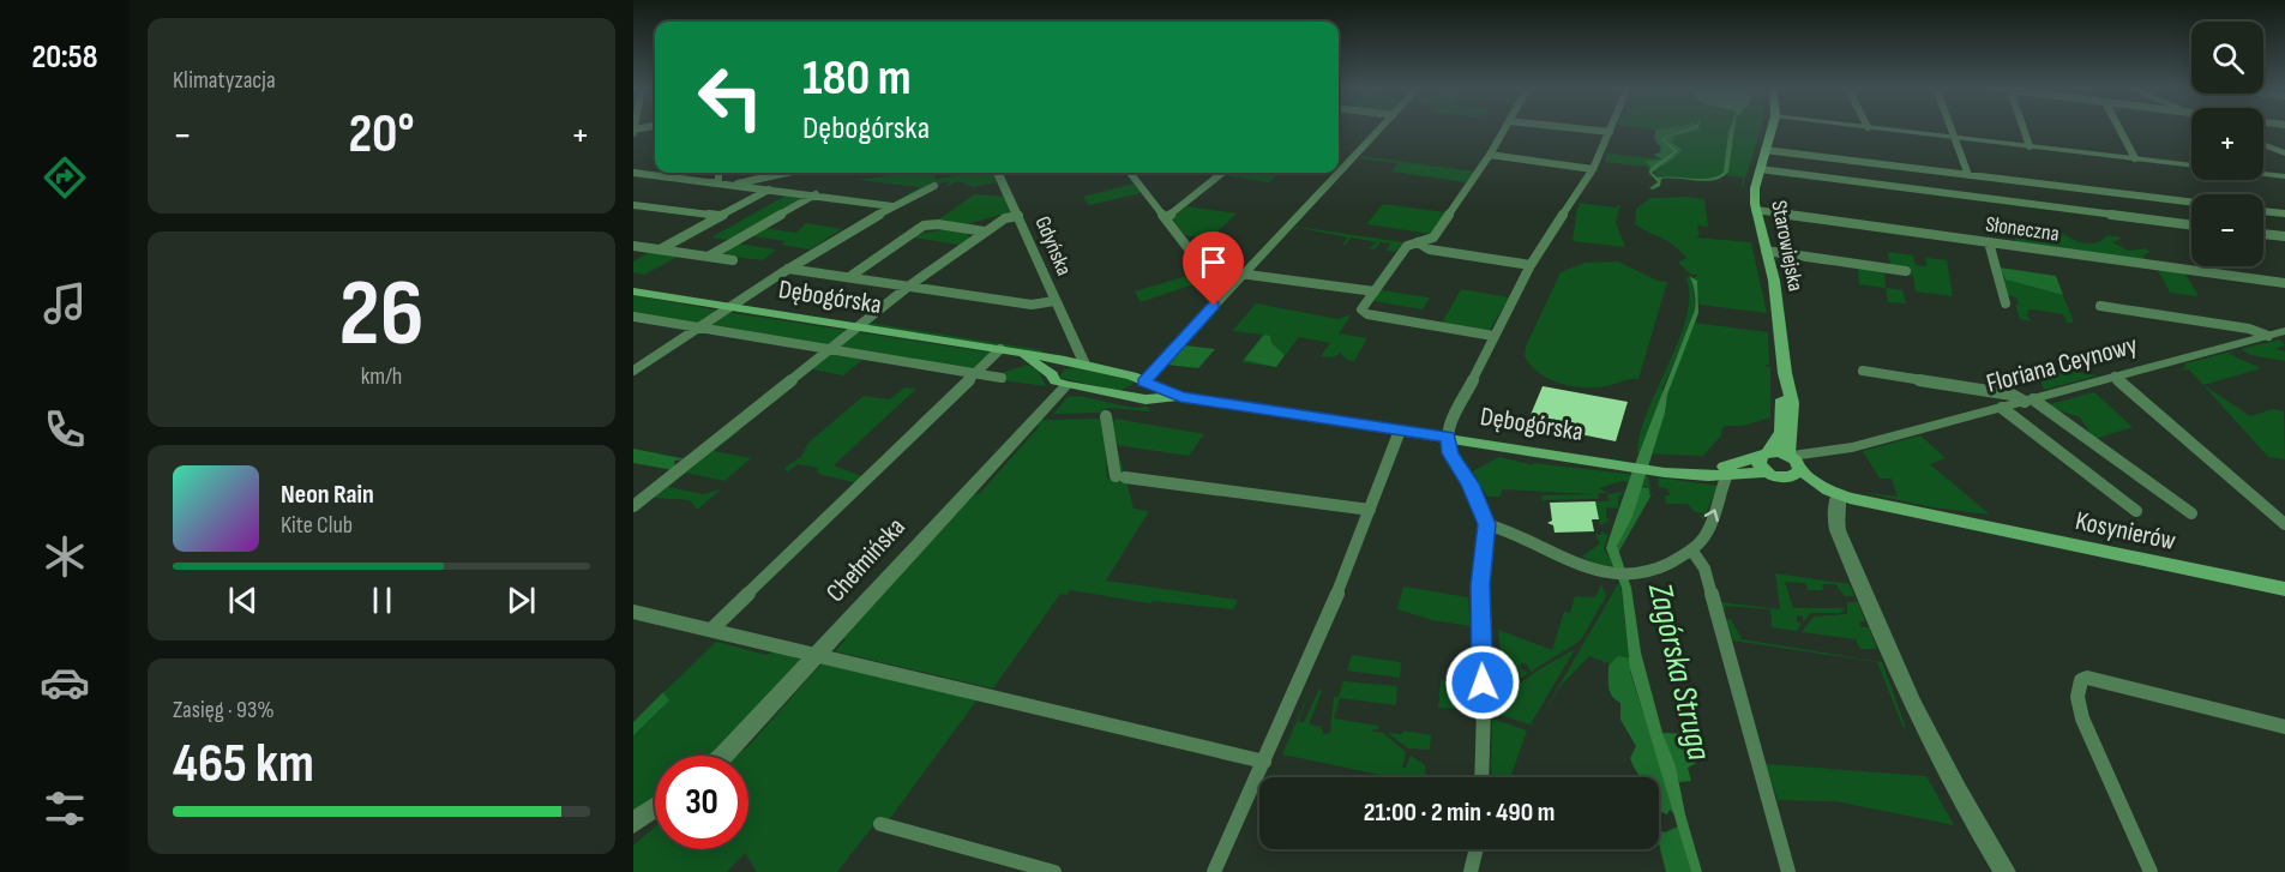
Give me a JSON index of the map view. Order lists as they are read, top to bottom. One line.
{"streets":{"main road":["Starowiejska","Dębogórska","Kosynierów"],"street":["Słoneczna","Gdyńska","Floriana Ceynowy","Chełmińska"]},"crossings":[["Słoneczna","Starowiejska"],["Gdyńska","Dębogórska"],["Starowiejska","Dębogórska"],["Starowiejska","Floriana Ceynowy"],["Dębogórska","Chełmińska"]],"water":["Zagórska Struga"],"page":{"tabs":"20:58","tile":["Klimatyzacja",["26","km/h"],["Zasięg · 93%","465 km"]],"map_buttons":["+","−"],"turn":["180 m","Dębogórska"],"heat":["−","20°","+"],"song":["Neon Rain","Kite Club"],"limit":"30","trip":"21:00 · 2 min · 490 m"}}
